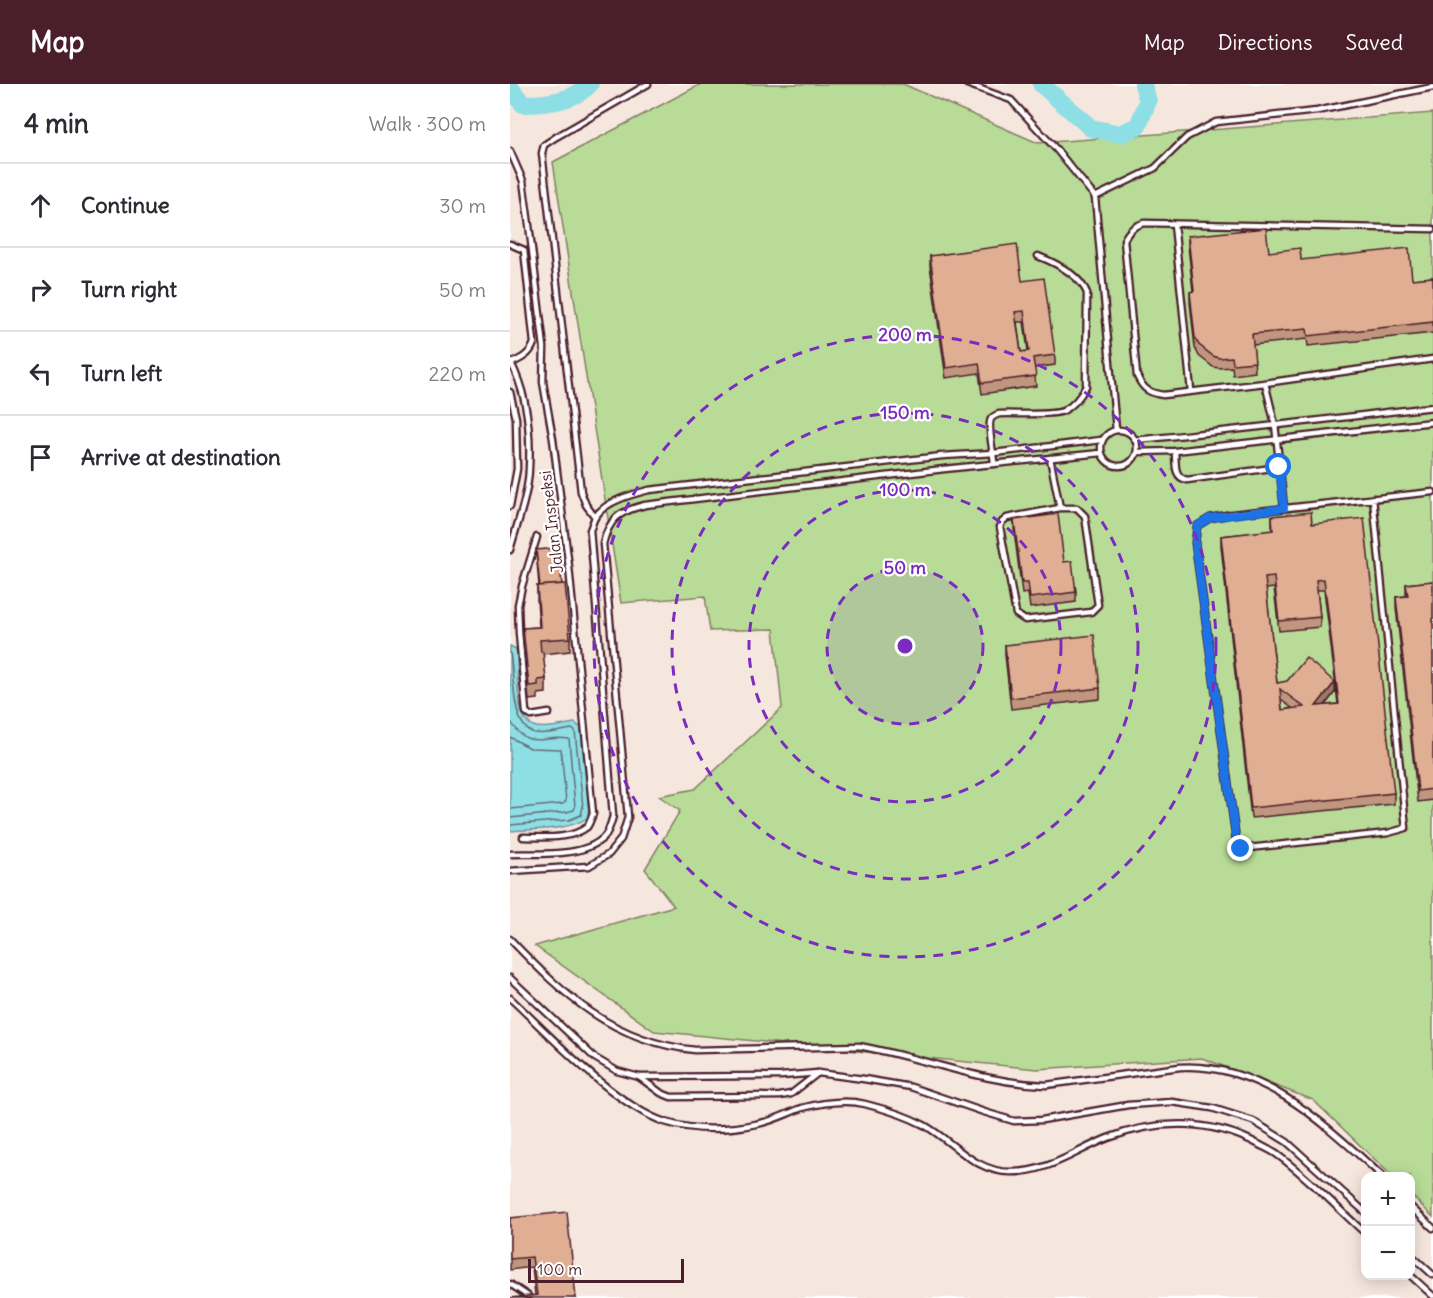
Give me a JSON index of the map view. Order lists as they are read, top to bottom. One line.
{"streets":{"lane":["Jalan Inspeksi"]},"scale_bar":"100 m","page":{"header":"Map","nav":["Map","Directions","Saved"],"heading":["4 min","Walk · 300 m"],"list":[["Continue","30 m"],["Turn right","50 m"],["Turn left","220 m"],"Arrive at destination"],"map_buttons":["+","−"],"scale":"100 m"},"rings":["200 m","150 m","100 m","50 m"]}
